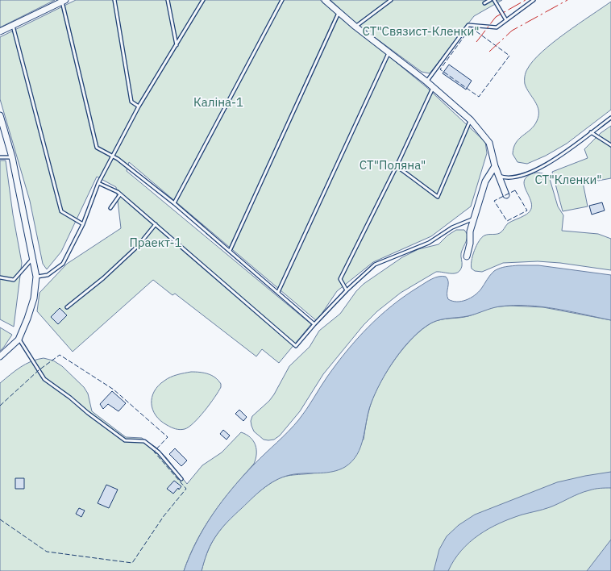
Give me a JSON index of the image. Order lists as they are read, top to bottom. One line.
{"parks":["СТ\"Связист-Кленки\"","Каліна-1","СТ\"Поляна\"","СТ\"Кленки\"","Праект-1"]}
